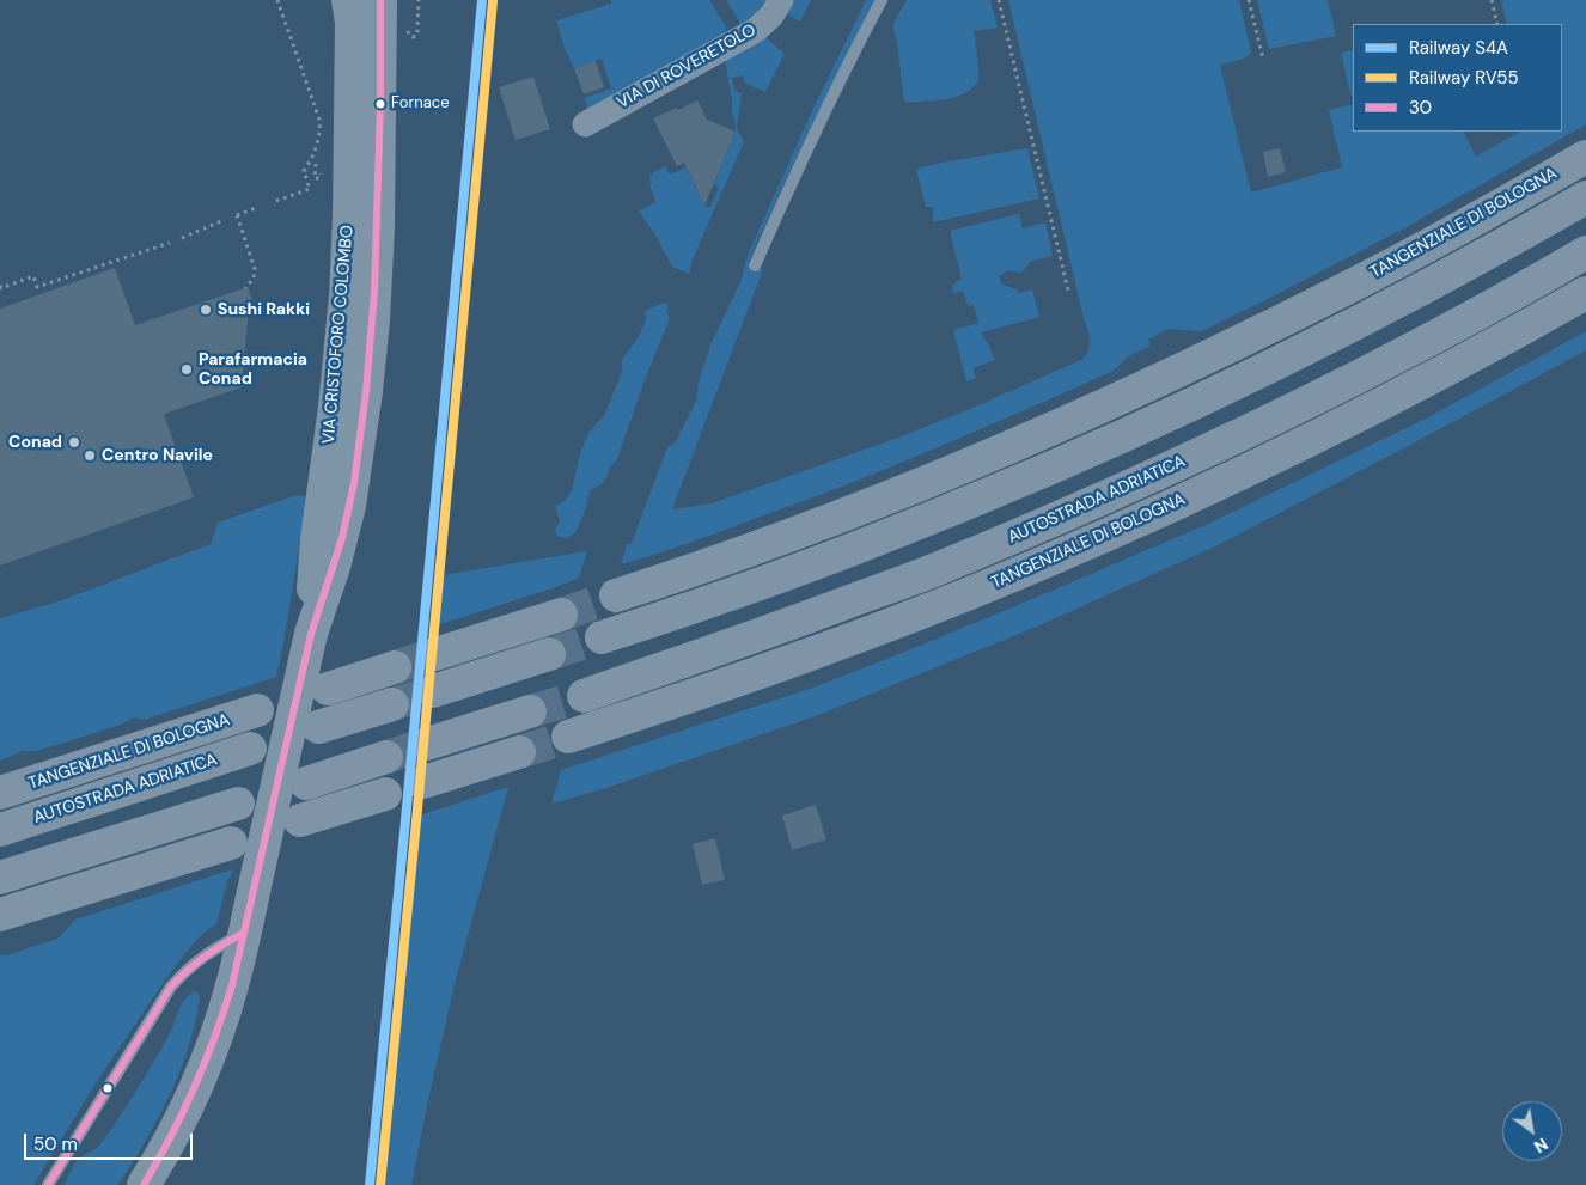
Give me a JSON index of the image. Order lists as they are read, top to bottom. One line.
{"streets":{"highway":["TANGENZIALE DI BOLOGNA","AUTOSTRADA ADRIATICA"],"main road":["VIA CRISTOFORO COLOMBO"],"street":["VIA DI ROVERETOLO"]},"places":["Fornace","Sushi Rakki","Parafarmacia Conad","Conad","Centro Navile"],"lines":["rail line S4A","transit line 30","rail line RV55"],"legend":["Railway S4A","Railway RV55","30"],"scale_bar":"50 m","north":"bottom right"}
